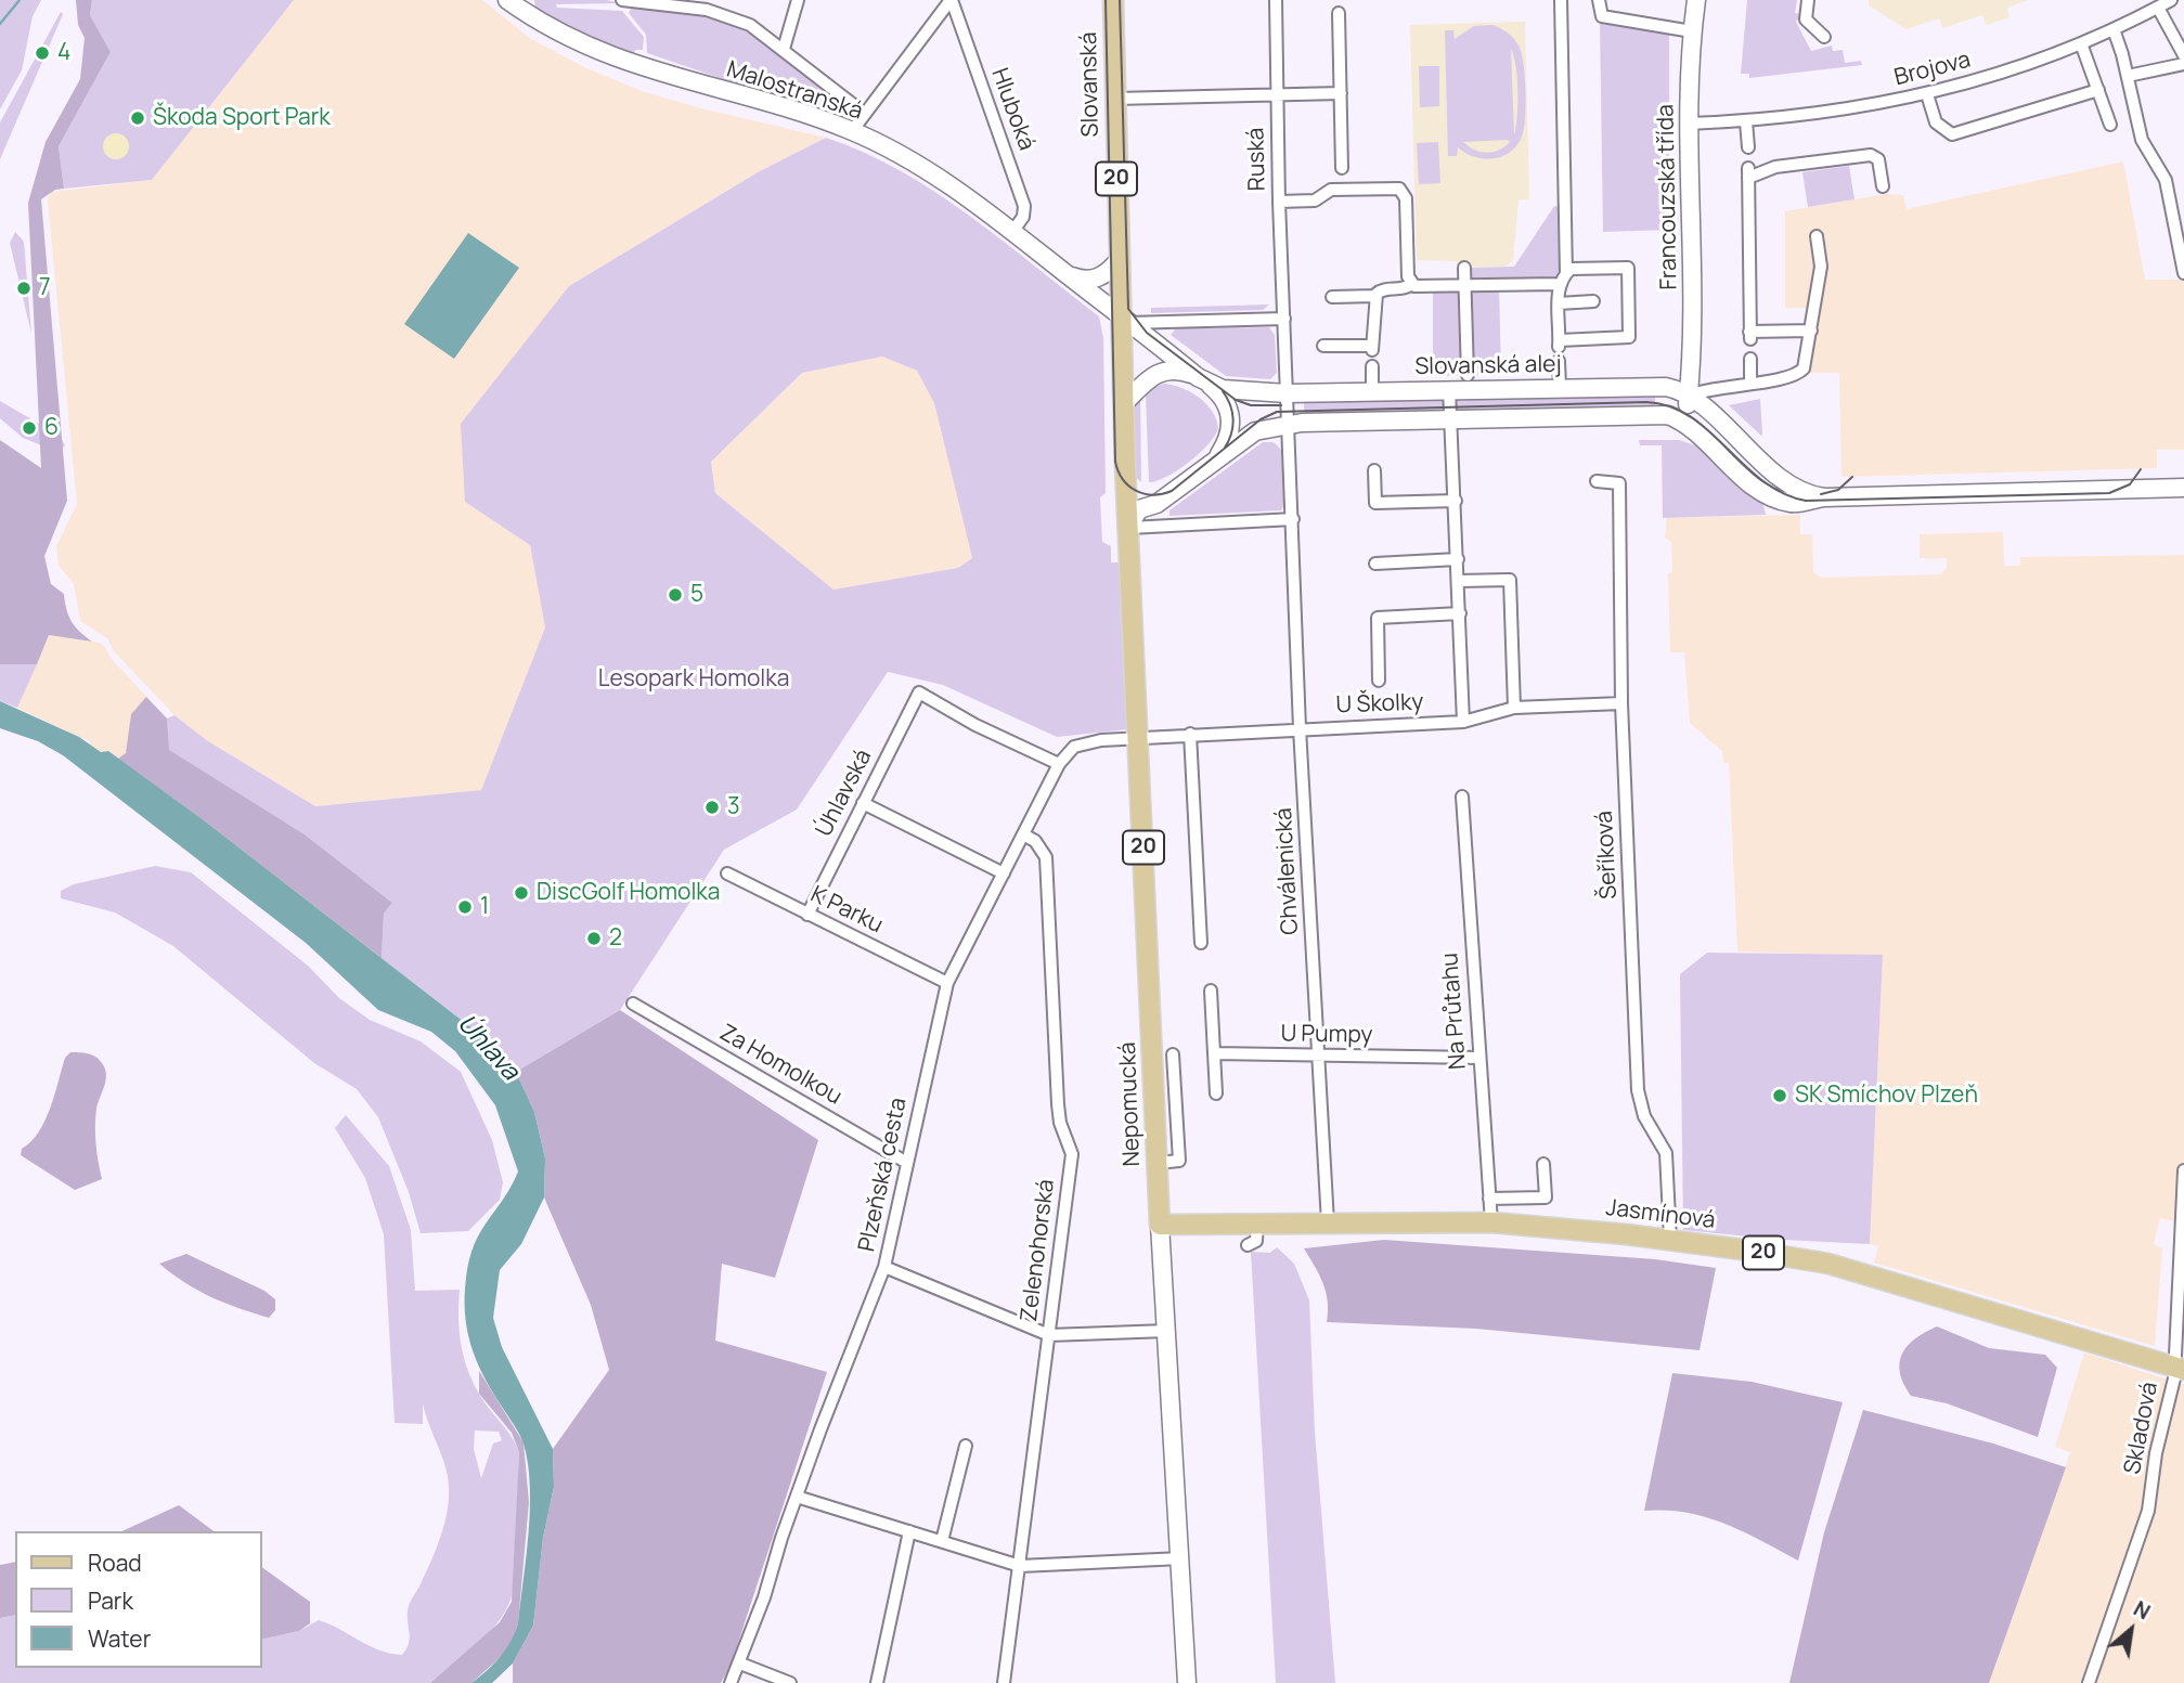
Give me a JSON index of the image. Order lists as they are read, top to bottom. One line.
{"streets":{"main road":["Slovanská","Malostranská","20","Francouzská třída","Slovanská alej","Nepomucká","Jasmínová"],"street":["Brojova","Hluboká","Ruská","U Školky","Úhlavská","Šeříková","Chválenická","K Parku","Na Průtahu","U Pumpy","Za Homolkou","Plzeňská cesta","Zelenohorská","Skladová"]},"crossings":[["Brojova","Francouzská třída"],["Slovanská","20"],["Malostranská","Hluboká"],["Malostranská","20"],["Malostranská","Slovanská alej"],["Ruská","Slovanská alej"],["Ruská","Chválenická"],["20","Slovanská alej"],["20","Nepomucká"],["Francouzská třída","Slovanská alej"],["U Školky","Šeříková"],["U Školky","Chválenická"],["U Školky","Nepomucká"],["U Školky","Plzeňská cesta"],["Úhlavská","K Parku"],["Úhlavská","Plzeňská cesta"],["Šeříková","Jasmínová"],["Chválenická","U Pumpy"],["Chválenická","Jasmínová"],["K Parku","Plzeňská cesta"],["Na Průtahu","U Pumpy"],["Na Průtahu","Jasmínová"],["Za Homolkou","Plzeňská cesta"],["Nepomucká","Plzeňská cesta"],["Nepomucká","Jasmínová"],["Plzeňská cesta","Zelenohorská"],["Jasmínová","Skladová"]],"water":["Úhlava"],"parks":["Lesopark Homolka"],"places":["4","Škoda Sport Park","7","6","5","3","DiscGolf Homolka","1","2","SK Smíchov Plzeň"],"legend":["Road","Park","Water"],"north":"top right"}
